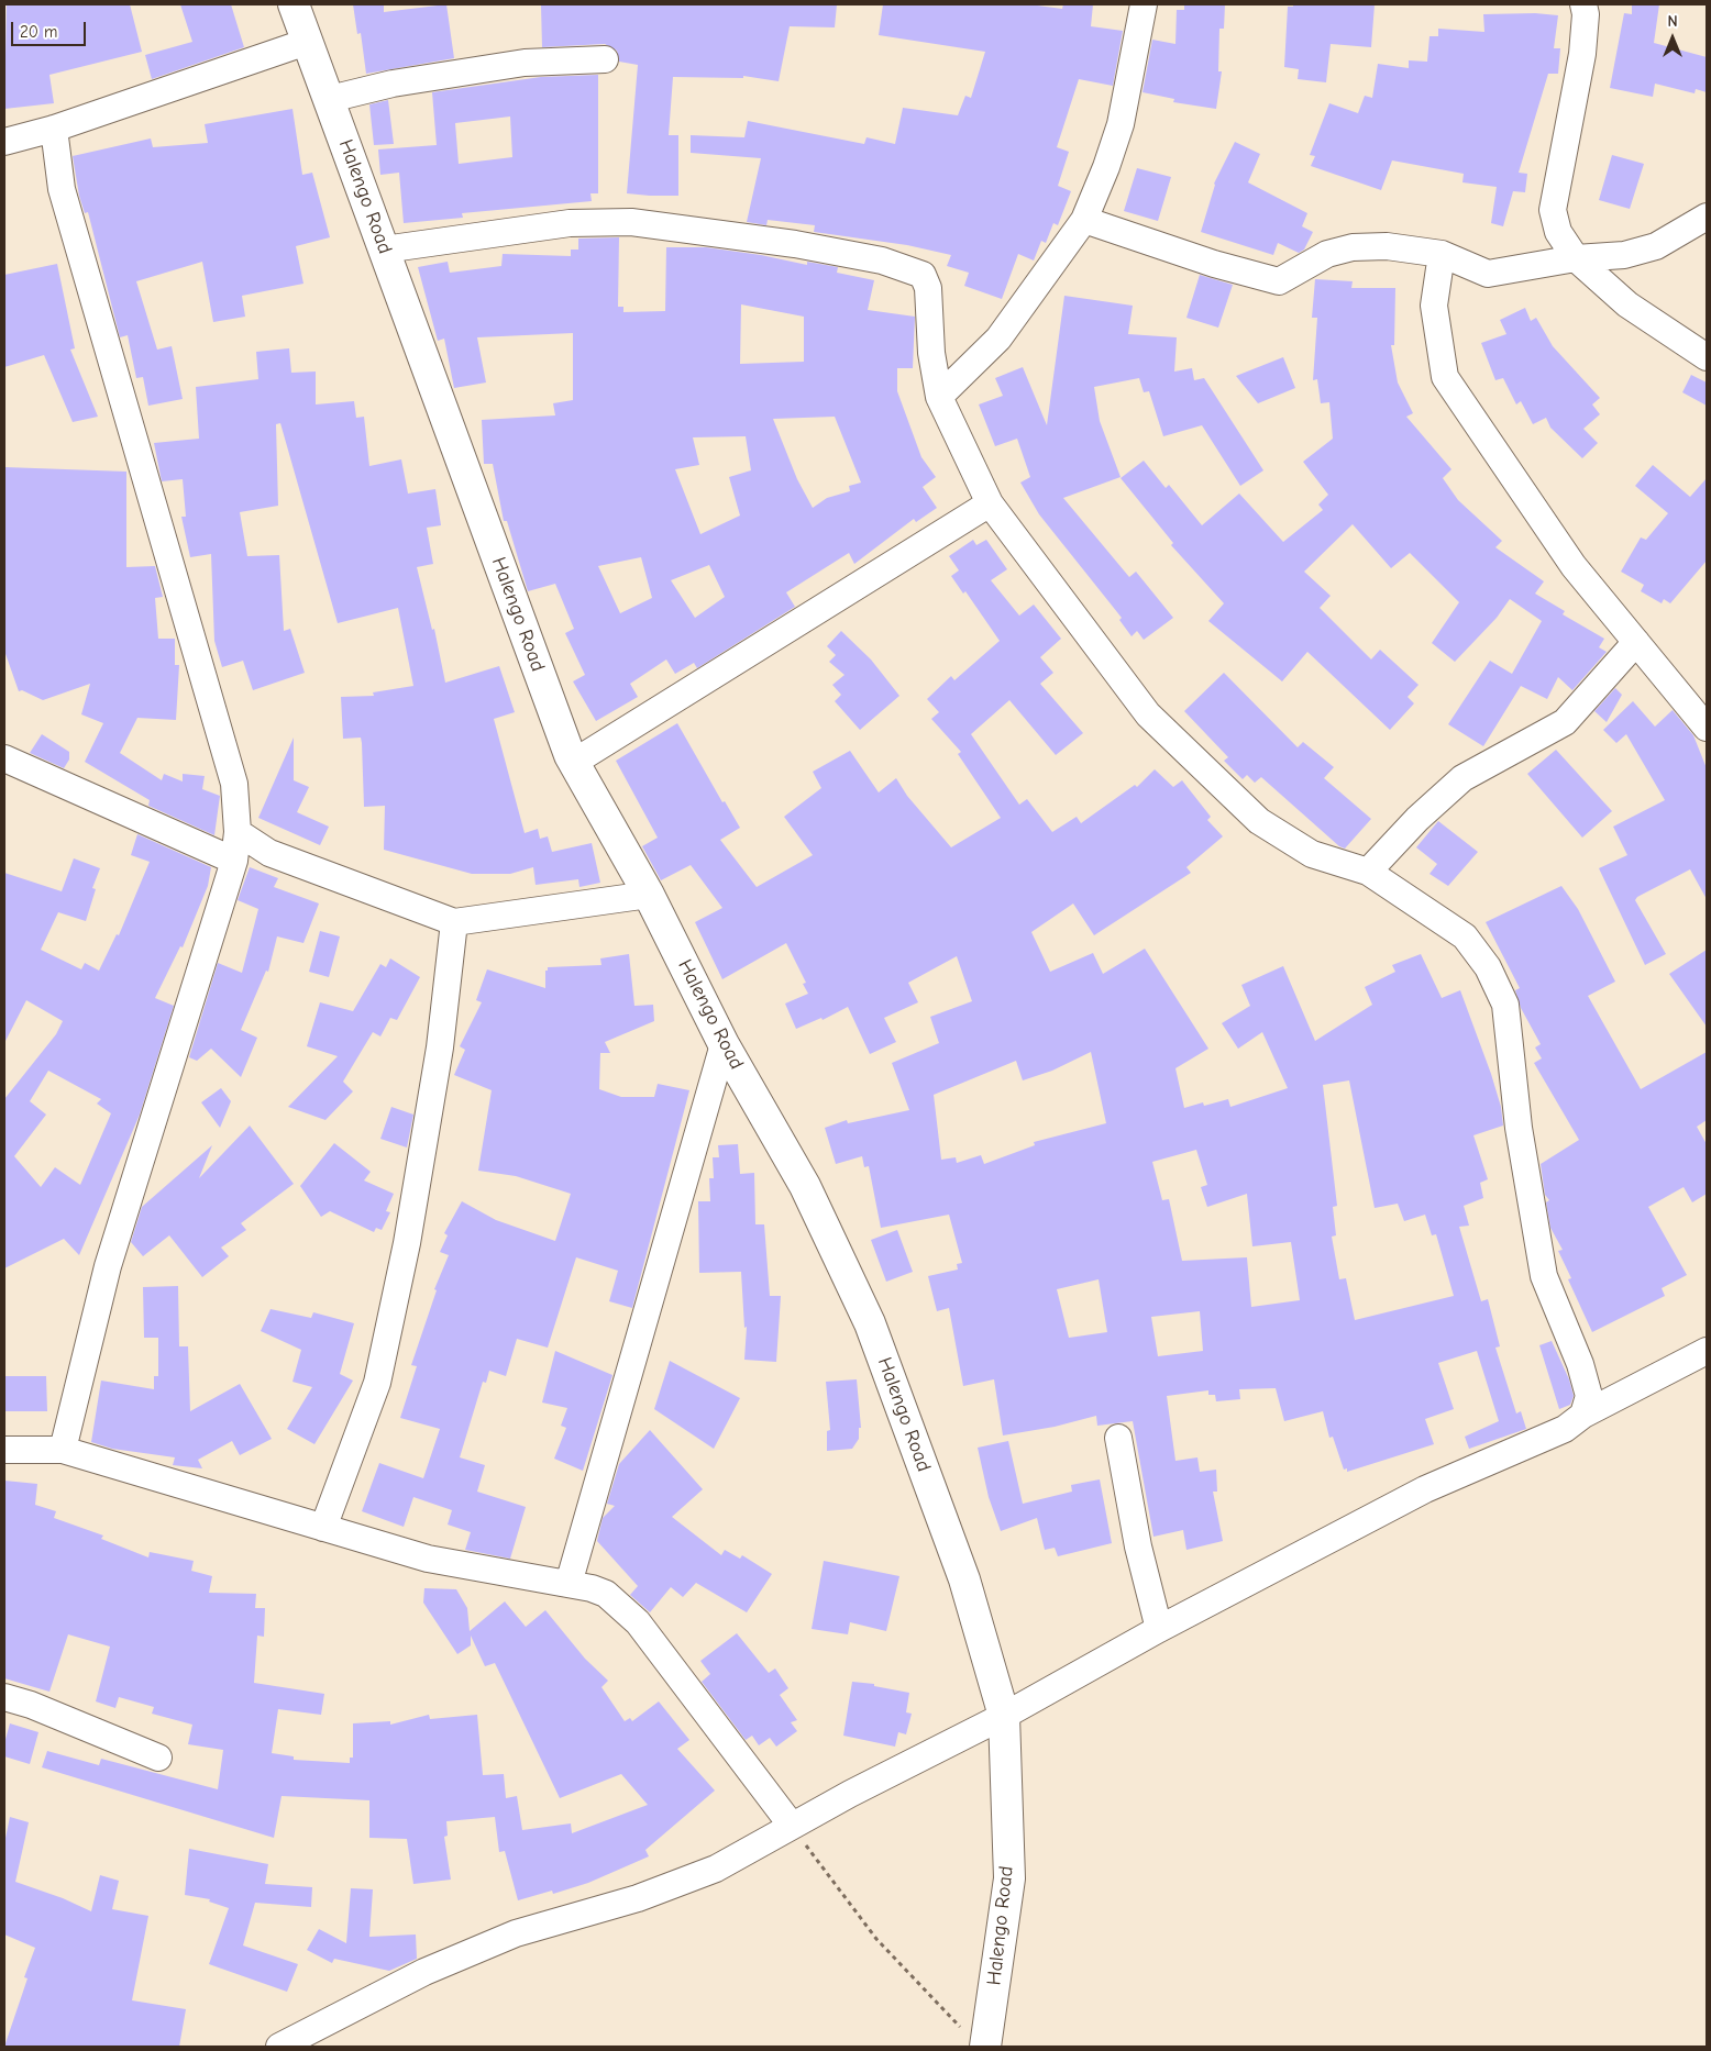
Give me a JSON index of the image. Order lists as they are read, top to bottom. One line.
{"streets":{"street":["Halengo Road"]},"scale_bar":"20 m","north":"top"}
